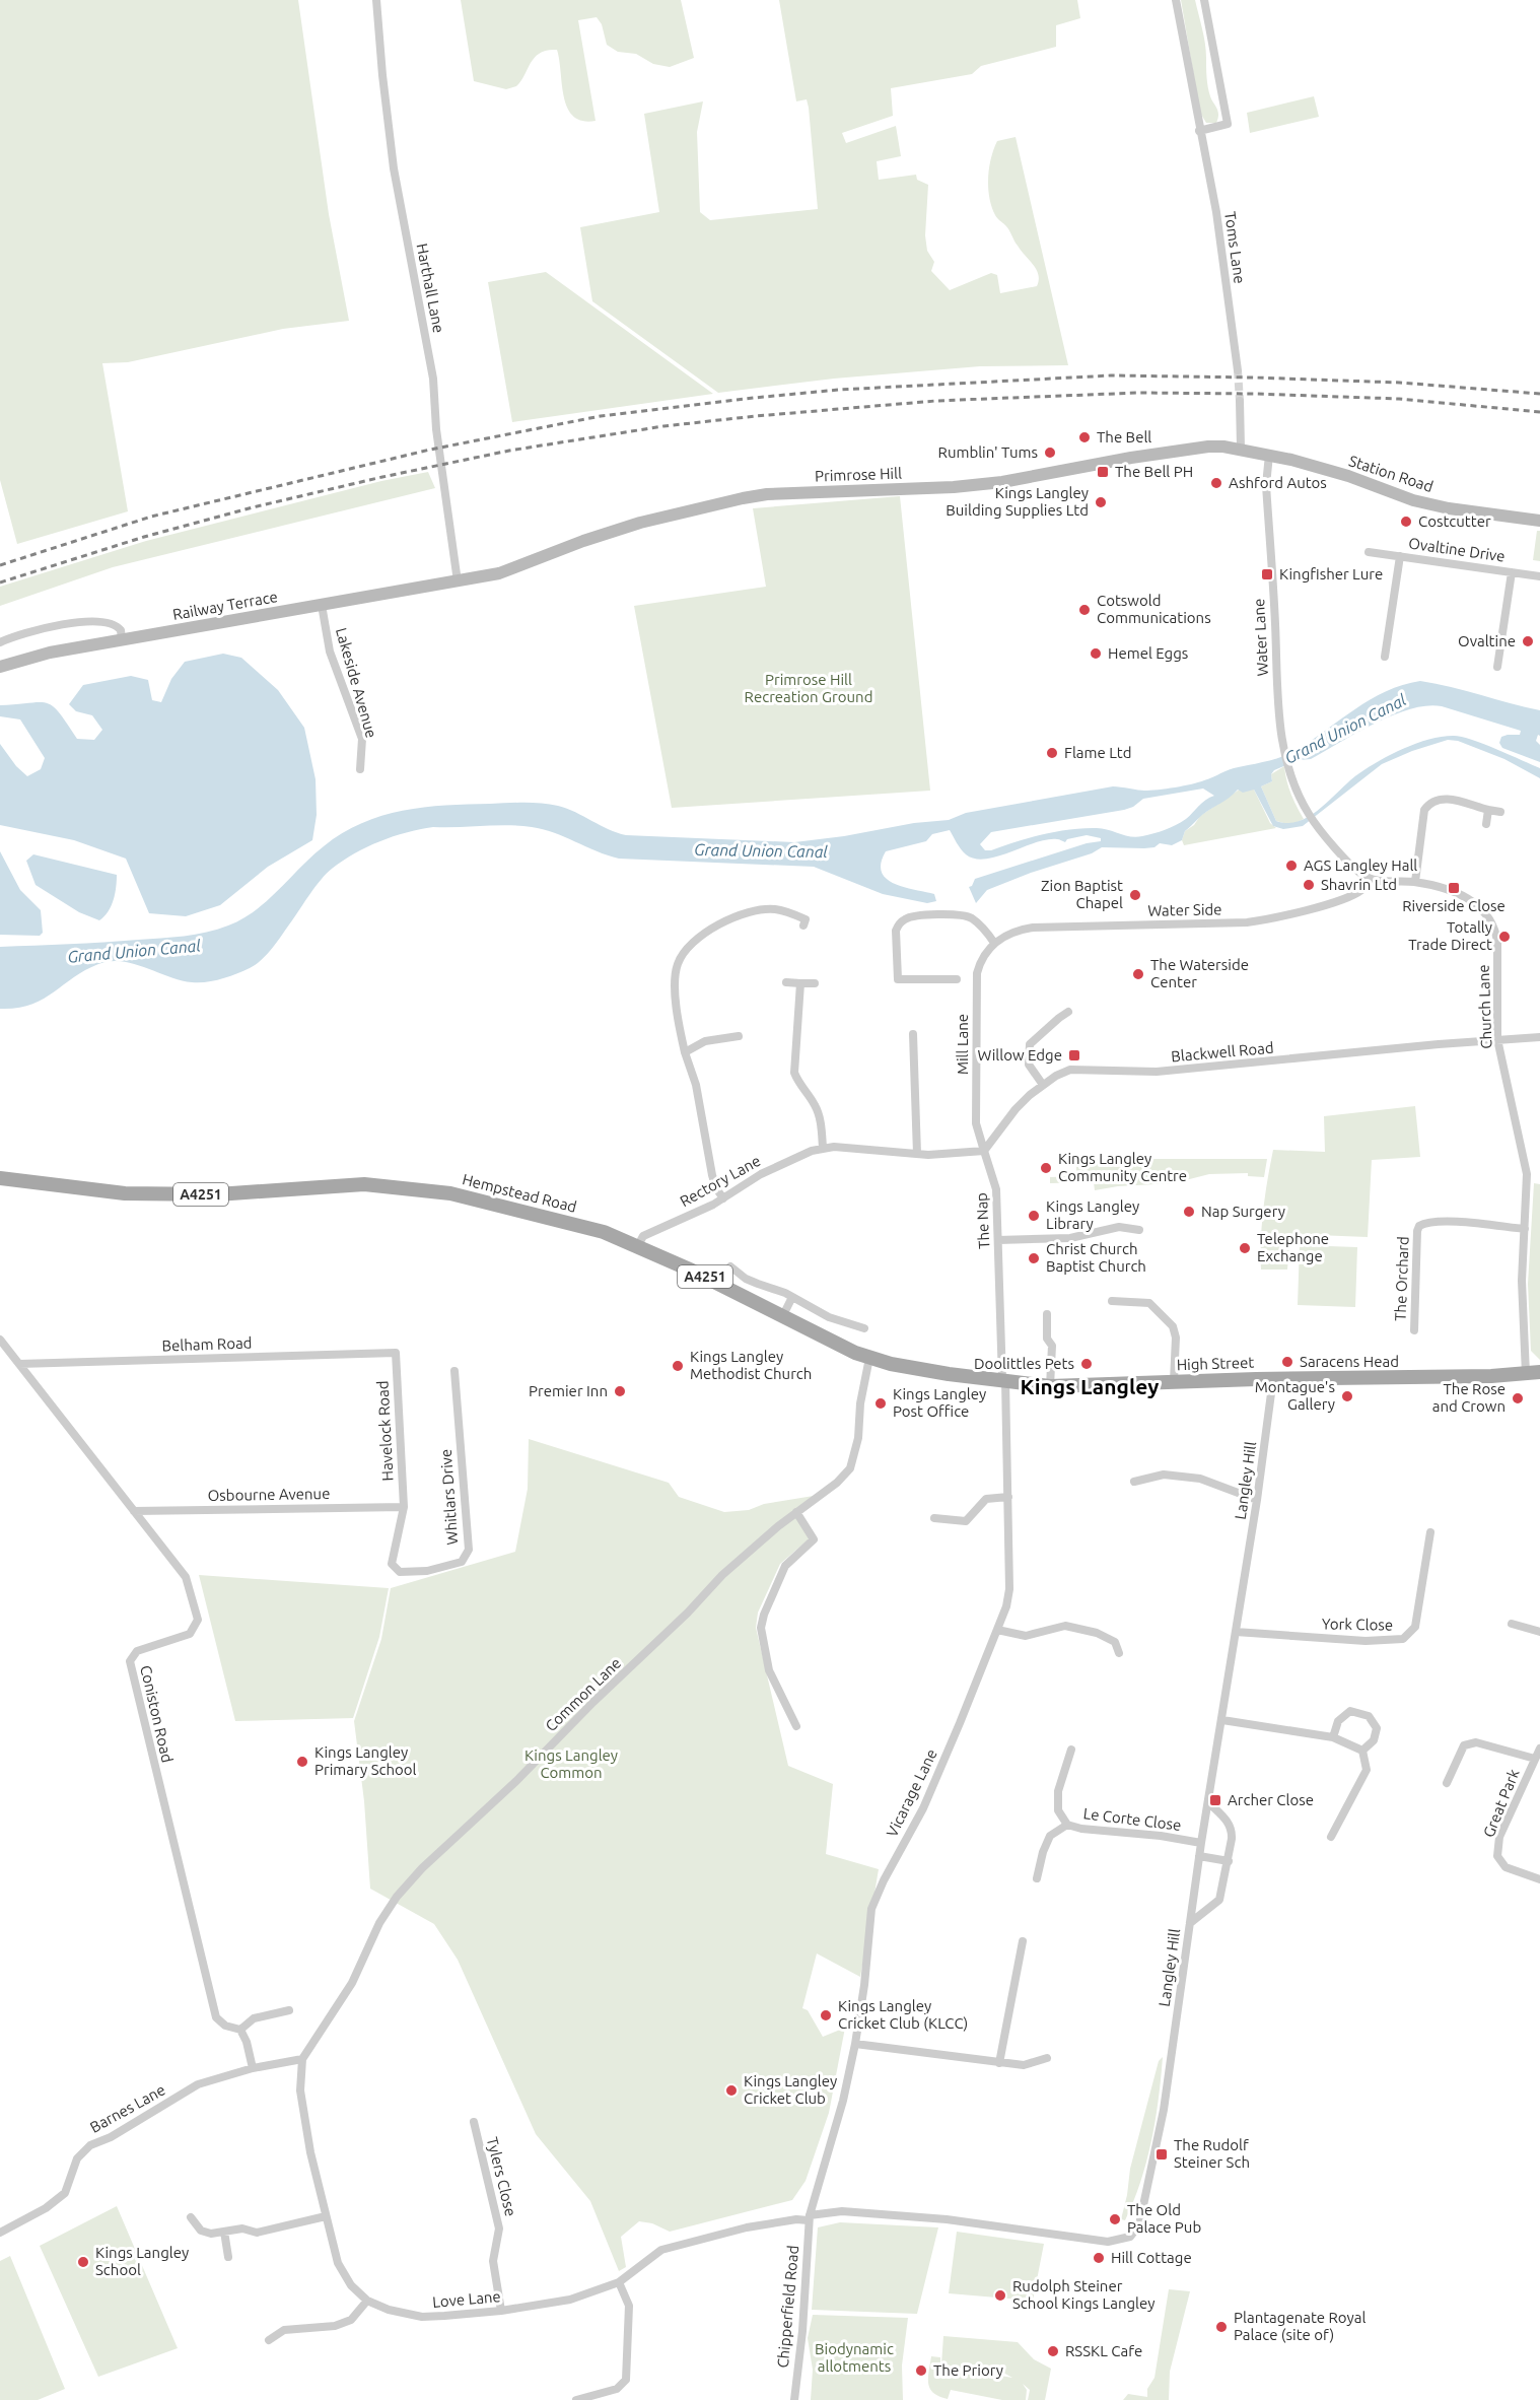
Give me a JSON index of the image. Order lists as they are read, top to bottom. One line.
{"streets":{"main road":["Hempstead Road","A4251","High Street"],"street":["Toms Lane","Harthall Lane","Station Road","Primrose Hill","Ovaltine Drive","Railway Terrace","Water Lane","Lakeside Avenue","Water Side","Church Lane","Mill Lane","Blackwell Road","Rectory Lane","The Nap","The Orchard","Belham Road","Havelock Road","Langley Hill","Osbourne Avenue","Whitlars Drive","York Close","Common Lane","Coniston Road","Vicarage Lane","Great Park","Le Corte Close","Barnes Lane","Tylers Close","Love Lane","Chipperfield Road"]},"crossings":[["Harthall Lane","Primrose Hill"],["Harthall Lane","Railway Terrace"],["Station Road","Primrose Hill"],["Station Road","Water Lane"],["Primrose Hill","Railway Terrace"],["Primrose Hill","Water Lane"],["Railway Terrace","Lakeside Avenue"],["Water Lane","Water Side"],["Water Lane","Church Lane"],["Water Side","Church Lane"],["Water Side","Mill Lane"],["Church Lane","Blackwell Road"],["Church Lane","The Orchard"],["Church Lane","High Street"],["Mill Lane","Blackwell Road"],["Mill Lane","The Nap"],["Blackwell Road","The Nap"],["Rectory Lane","Hempstead Road"],["Hempstead Road","The Nap"],["Hempstead Road","High Street"],["Hempstead Road","Common Lane"],["Hempstead Road","Vicarage Lane"],["The Nap","High Street"],["The Nap","Vicarage Lane"],["Belham Road","Havelock Road"],["Belham Road","Coniston Road"],["High Street","Langley Hill"],["High Street","Vicarage Lane"],["Havelock Road","Osbourne Avenue"],["Havelock Road","Whitlars Drive"],["Langley Hill","York Close"],["Langley Hill","Vicarage Lane"],["Langley Hill","Le Corte Close"],["Langley Hill","Love Lane"],["Langley Hill","Chipperfield Road"],["Osbourne Avenue","Whitlars Drive"],["Osbourne Avenue","Coniston Road"],["Common Lane","Barnes Lane"],["Common Lane","Love Lane"],["Vicarage Lane","Love Lane"],["Vicarage Lane","Chipperfield Road"],["Barnes Lane","Love Lane"],["Tylers Close","Love Lane"],["Love Lane","Chipperfield Road"]],"districts":["Kings Langley"],"water":["Grand Union Canal"],"parks":["Primrose Hill Recreation Ground","Kings Langley Common","Biodynamic allotments"],"places":{"other":["The Bell","Rumblin' Tums","Ashford Autos","Kings Langley Building Supplies Ltd","Costcutter","Cotswold Communications","Ovaltine","Hemel Eggs","Flame Ltd","AGS Langley Hall","Shavrin Ltd","Zion Baptist Chapel","Totally Trade Direct","The Waterside Center","Kings Langley Community Centre","Nap Surgery","Kings Langley Library","Telephone Exchange","Christ Church Baptist Church","Saracens Head","Doolittles Pets","Kings Langley Methodist Church","Premier Inn","Montague's Gallery","The Rose and Crown","Kings Langley Post Office","Kings Langley Primary School","Kings Langley Cricket Club (KLCC)","Kings Langley Cricket Club","The Old Palace Pub","Hill Cottage","Kings Langley School","Rudolph Steiner School Kings Langley","Plantagenate Royal Palace (site of)","RSSKL Cafe","The Priory"],"transit":["The Bell PH","Kingfisher Lure","Riverside Close","Willow Edge","Archer Close","The Rudolf Steiner Sch"]}}
